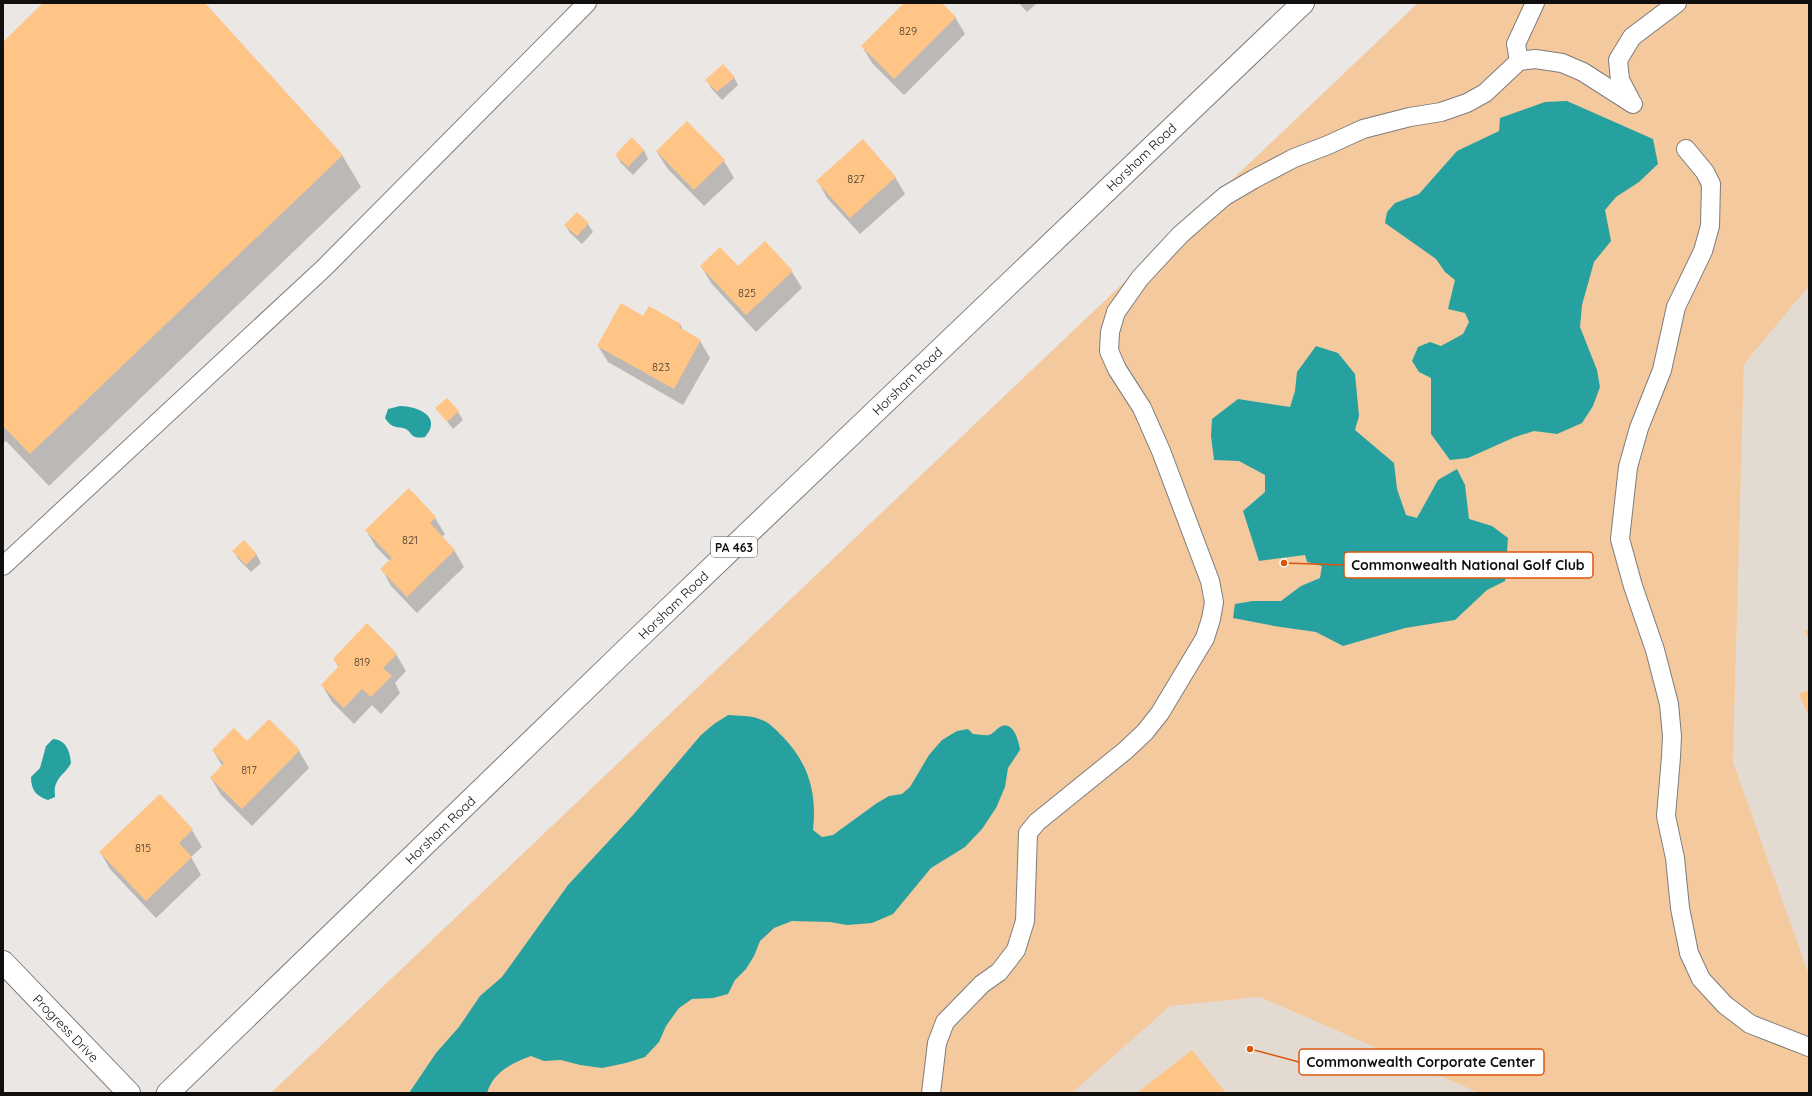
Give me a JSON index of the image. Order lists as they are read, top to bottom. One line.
{"streets":{"main road":["Horsham Road","PA 463","Progress Drive"]},"places":["Commonwealth National Golf Club","Commonwealth Corporate Center"],"house_numbers":["829","827","825","823","821","819","817","815"]}
